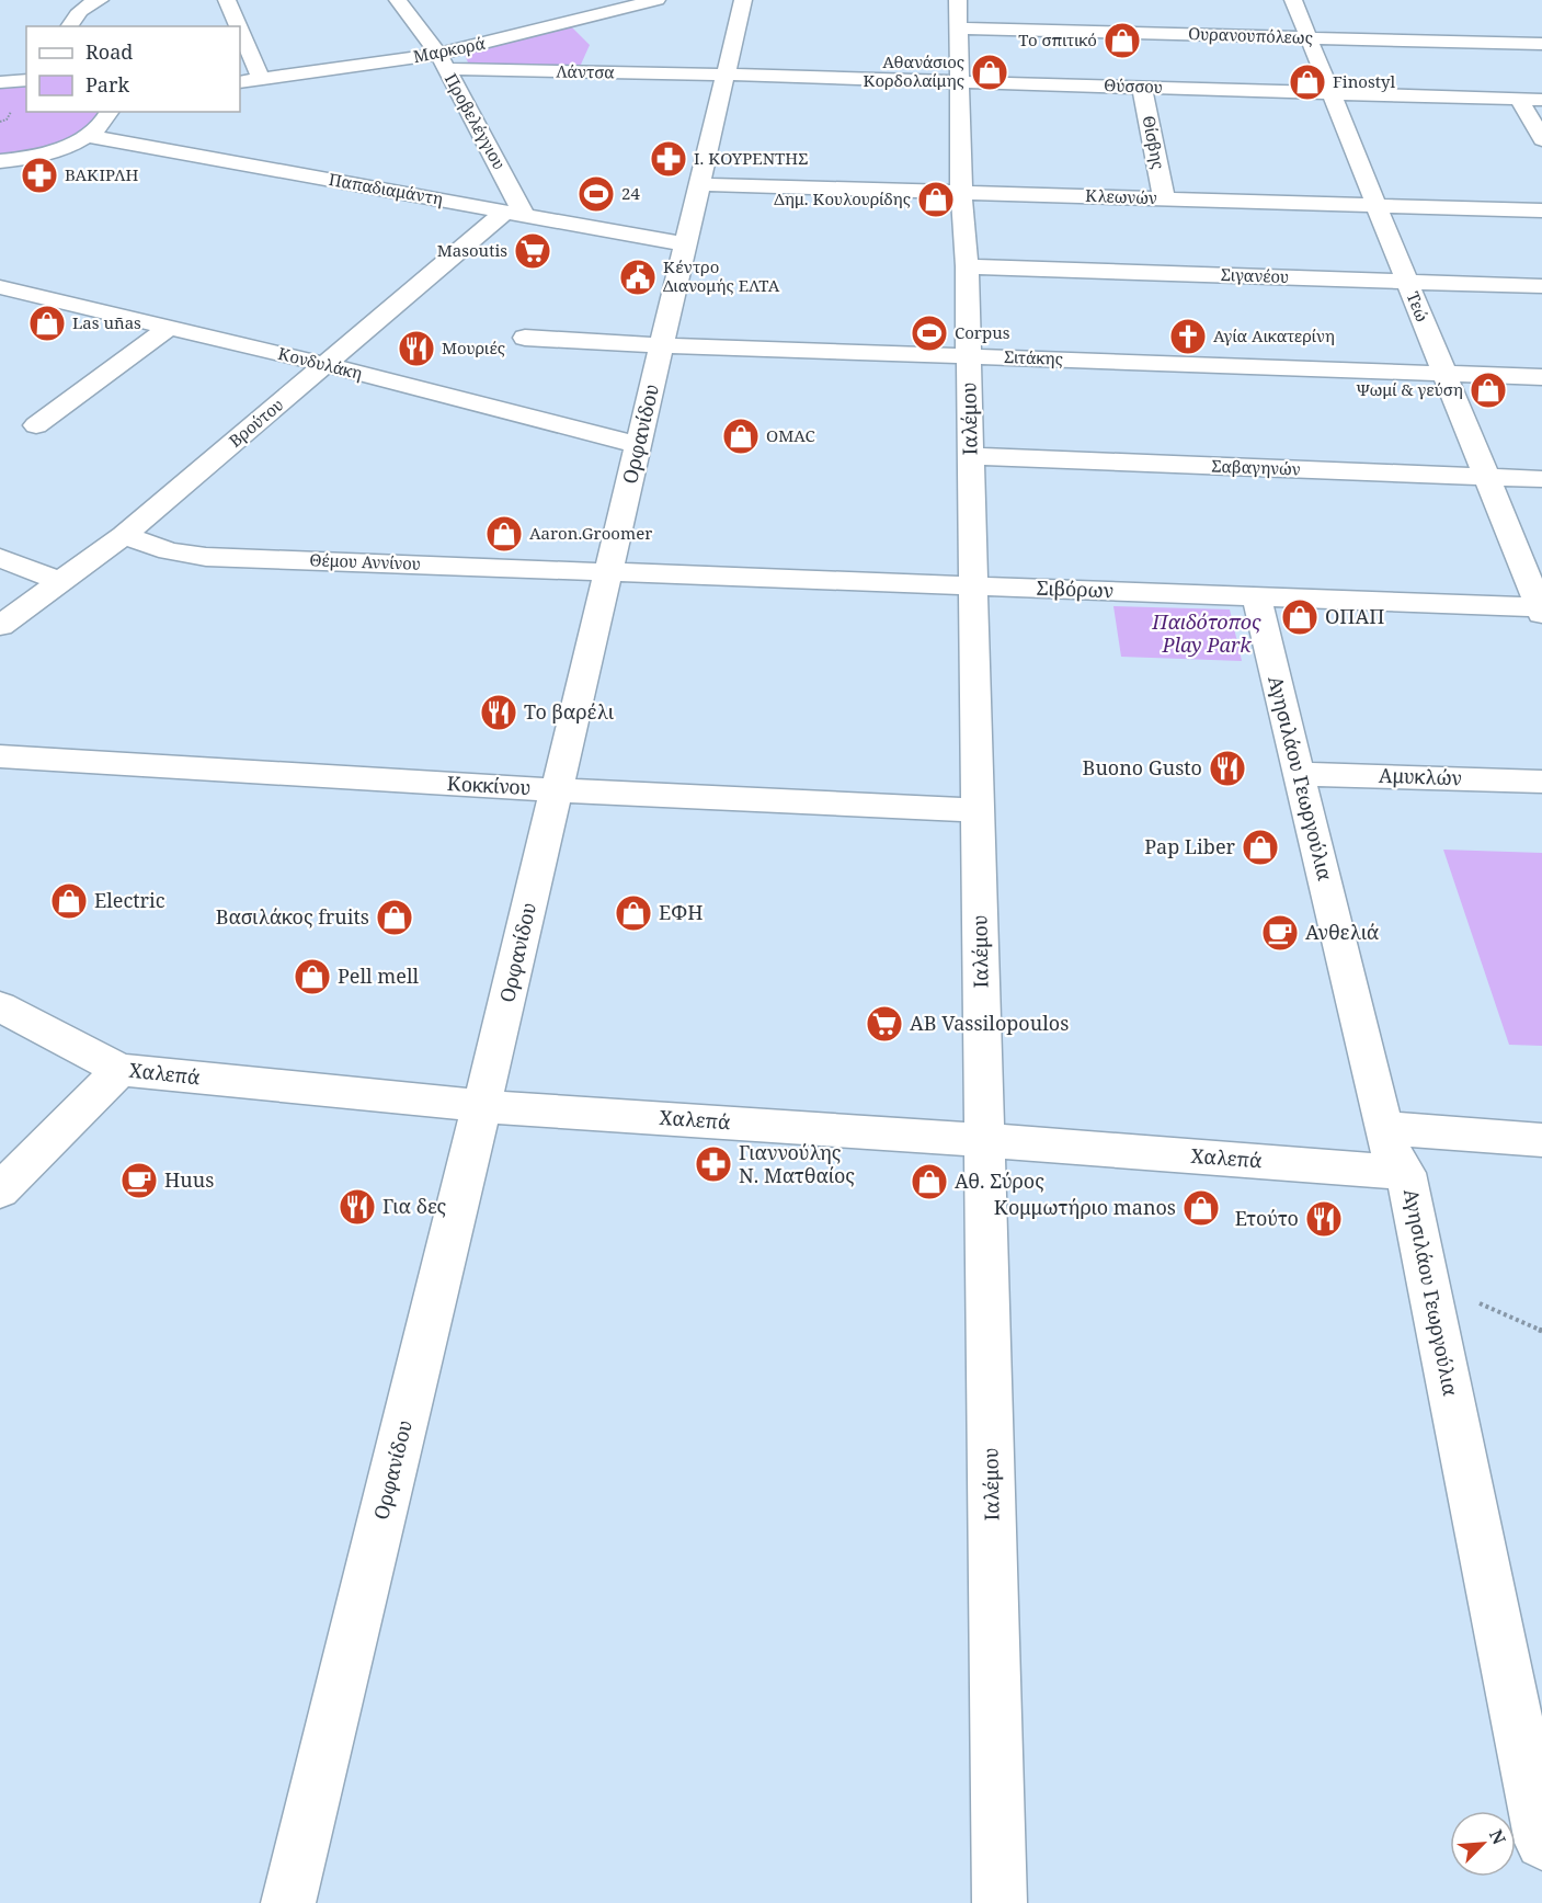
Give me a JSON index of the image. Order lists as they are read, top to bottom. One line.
{"streets":{"street":["Ουρανουπόλεως","Μαρκορά","Λάντσα","Θύσσου","Προβελέγγιου","Θίσβης","Παπαδιαμάντη","Κλεωνών","Σιγανέου","Τεώ","Σιτάκης","Κονδυλάκη","Ιαλέμου","Βρούτου","Ορφανίδου","Σαβαγηνών","Θέμου Αννίνου","Σιβόρων","Αμυκλών","Αγησιλάου Γεωργούλια","Κοκκίνου","Χαλεπά"]},"crossings":[["Ουρανουπόλεως","Τεώ"],["Ουρανουπόλεως","Ιαλέμου"],["Μαρκορά","Λάντσα"],["Μαρκορά","Προβελέγγιου"],["Λάντσα","Θύσσου"],["Λάντσα","Προβελέγγιου"],["Λάντσα","Ορφανίδου"],["Θύσσου","Θίσβης"],["Θύσσου","Τεώ"],["Θύσσου","Ιαλέμου"],["Θύσσου","Ορφανίδου"],["Προβελέγγιου","Παπαδιαμάντη"],["Προβελέγγιου","Βρούτου"],["Θίσβης","Κλεωνών"],["Παπαδιαμάντη","Βρούτου"],["Παπαδιαμάντη","Ορφανίδου"],["Κλεωνών","Τεώ"],["Κλεωνών","Ιαλέμου"],["Κλεωνών","Ορφανίδου"],["Σιγανέου","Τεώ"],["Σιγανέου","Ιαλέμου"],["Τεώ","Σιτάκης"],["Τεώ","Σαβαγηνών"],["Τεώ","Σιβόρων"],["Σιτάκης","Ιαλέμου"],["Σιτάκης","Ορφανίδου"],["Κονδυλάκη","Βρούτου"],["Κονδυλάκη","Ορφανίδου"],["Ιαλέμου","Σαβαγηνών"],["Ιαλέμου","Σιβόρων"],["Ιαλέμου","Κοκκίνου"],["Ιαλέμου","Χαλεπά"],["Βρούτου","Θέμου Αννίνου"],["Ορφανίδου","Θέμου Αννίνου"],["Ορφανίδου","Σιβόρων"],["Ορφανίδου","Κοκκίνου"],["Ορφανίδου","Χαλεπά"],["Θέμου Αννίνου","Σιβόρων"],["Σιβόρων","Αγησιλάου Γεωργούλια"],["Αμυκλών","Αγησιλάου Γεωργούλια"],["Αγησιλάου Γεωργούλια","Χαλεπά"]],"parks":["Παιδότοπος Play Park"],"places":{"shop":["Το σπιτικό","Αθανάσιος Κορδολαίμης","Finostyl","Δημ. Κουλουρίδης","Las uñas","Ψωμί & γεύση","OMAC","Aaron.Groomer","ΟΠΑΠ","Pap Liber","Electric","ΕΦΗ","Βασιλάκος fruits","Pell mell","Αθ. Σύρος","Κομμωτήριο manos"],"pharmacy":["Ι. ΚΟΥΡΕΝΤΗΣ","ΒΑΚΙΡΛΗ","Γιαννούλης Ν. Ματθαίος"],"sports":["24","Corpus"],"supermarket":["Masoutis","AB Vassilopoulos"],"public building":["Κέντρο Διανομής ΕΛΤΑ"],"church":["Αγία Αικατερίνη"],"restaurant":["Μουριές","Το βαρέλι","Buono Gusto","Για δες","Ετούτο"],"cafe":["Ανθελιά","Huus"]},"legend":["Road","Park"],"north":"top right"}
